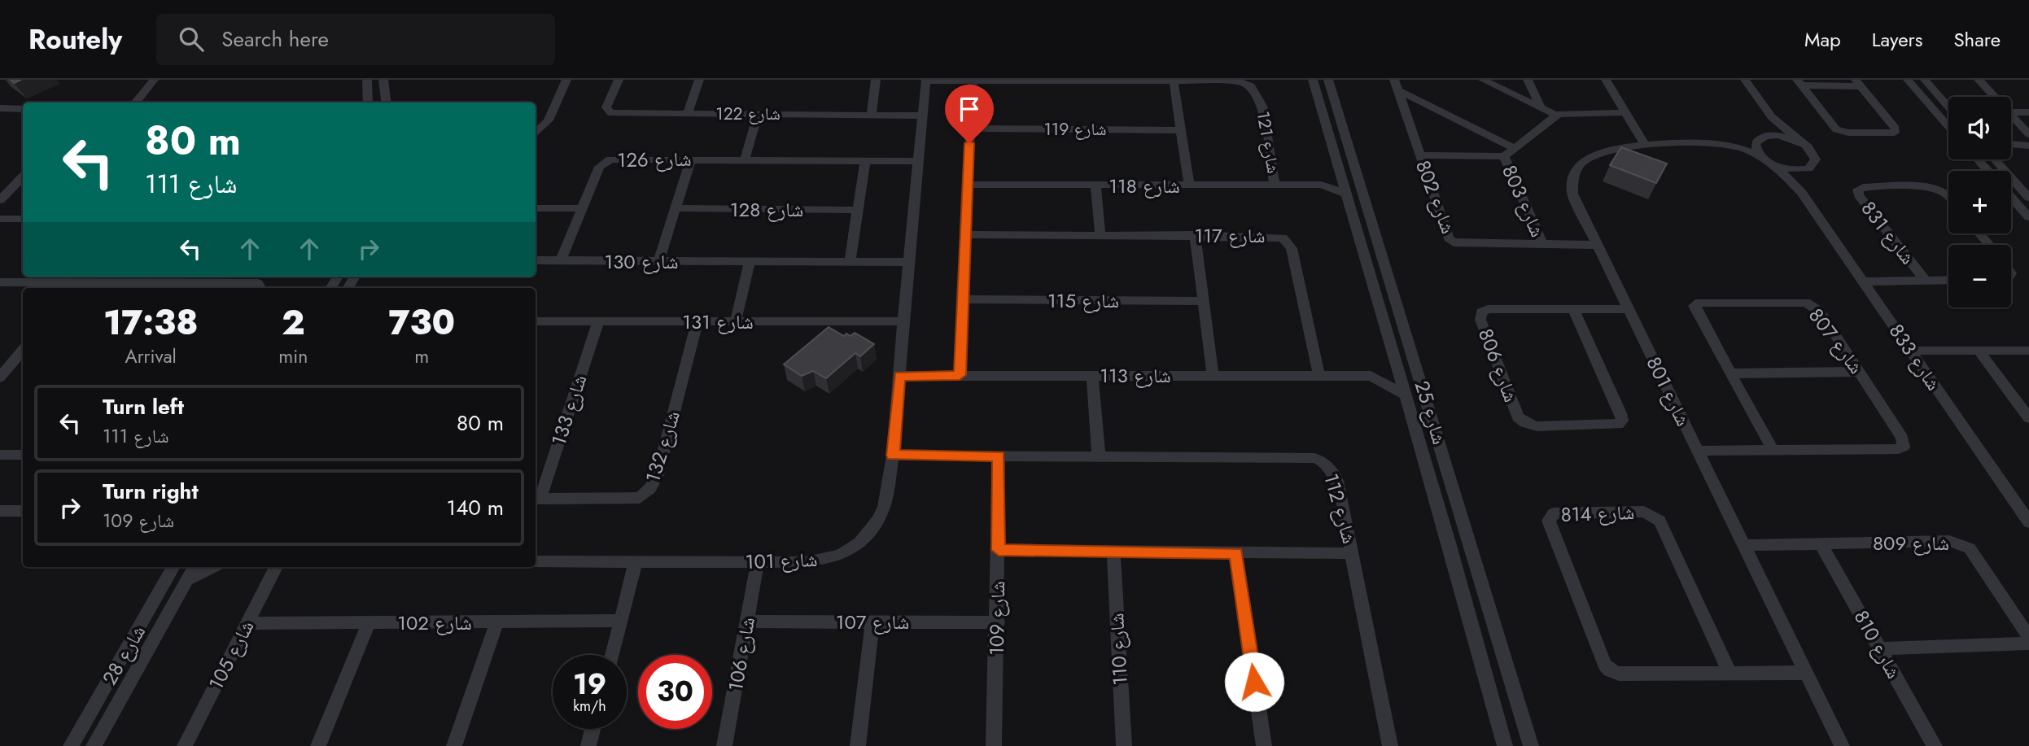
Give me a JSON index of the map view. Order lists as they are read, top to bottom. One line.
{"streets":{"street":["شارع 122","شارع 119","شارع 121","شارع 126","شارع 118","شارع 802","شارع 803","شارع 128","شارع 831","شارع 117","شارع 130","شارع 115","شارع 131","شارع 807","شارع 833","شارع 806","شارع 113","شارع 801","شارع 133","شارع 25","شارع 132","شارع 112","شارع 814","شارع 809","شارع 101","شارع 109","شارع 107","شارع 102","شارع 810","شارع 110","شارع 106","شارع 28","شارع 105"]},"crossings":[["شارع 122","شارع 101"],["شارع 121","شارع 118"],["شارع 121","شارع 101"],["شارع 126","شارع 130"],["شارع 126","شارع 101"],["شارع 118","شارع 25"],["شارع 802","شارع 803"],["شارع 802","شارع 801"],["شارع 831","شارع 833"],["شارع 117","شارع 113"],["شارع 130","شارع 101"],["شارع 131","شارع 133"],["شارع 131","شارع 132"],["شارع 131","شارع 101"],["شارع 807","شارع 801"],["شارع 833","شارع 801"],["شارع 806","شارع 801"],["شارع 113","شارع 25"],["شارع 113","شارع 101"],["شارع 801","شارع 814"],["شارع 801","شارع 809"],["شارع 133","شارع 132"],["شارع 112","شارع 101"],["شارع 112","شارع 109"],["شارع 809","شارع 810"],["شارع 101","شارع 106"],["شارع 109","شارع 107"],["شارع 107","شارع 106"],["شارع 102","شارع 105"]],"page":{"header":"Routely","search":"Search here","nav":["Map","Layers","Share"],"map_buttons":["+","−"],"turn":["80 m","شارع 111"],"eta":["17:38","Arrival","2","min","730","m"],"list":[{"name":"Turn left","note":"شارع 111","value":"80 m"},{"name":"Turn right","note":"شارع 109","value":"140 m"}],"speed":"19 km/h","limit":"30"}}
